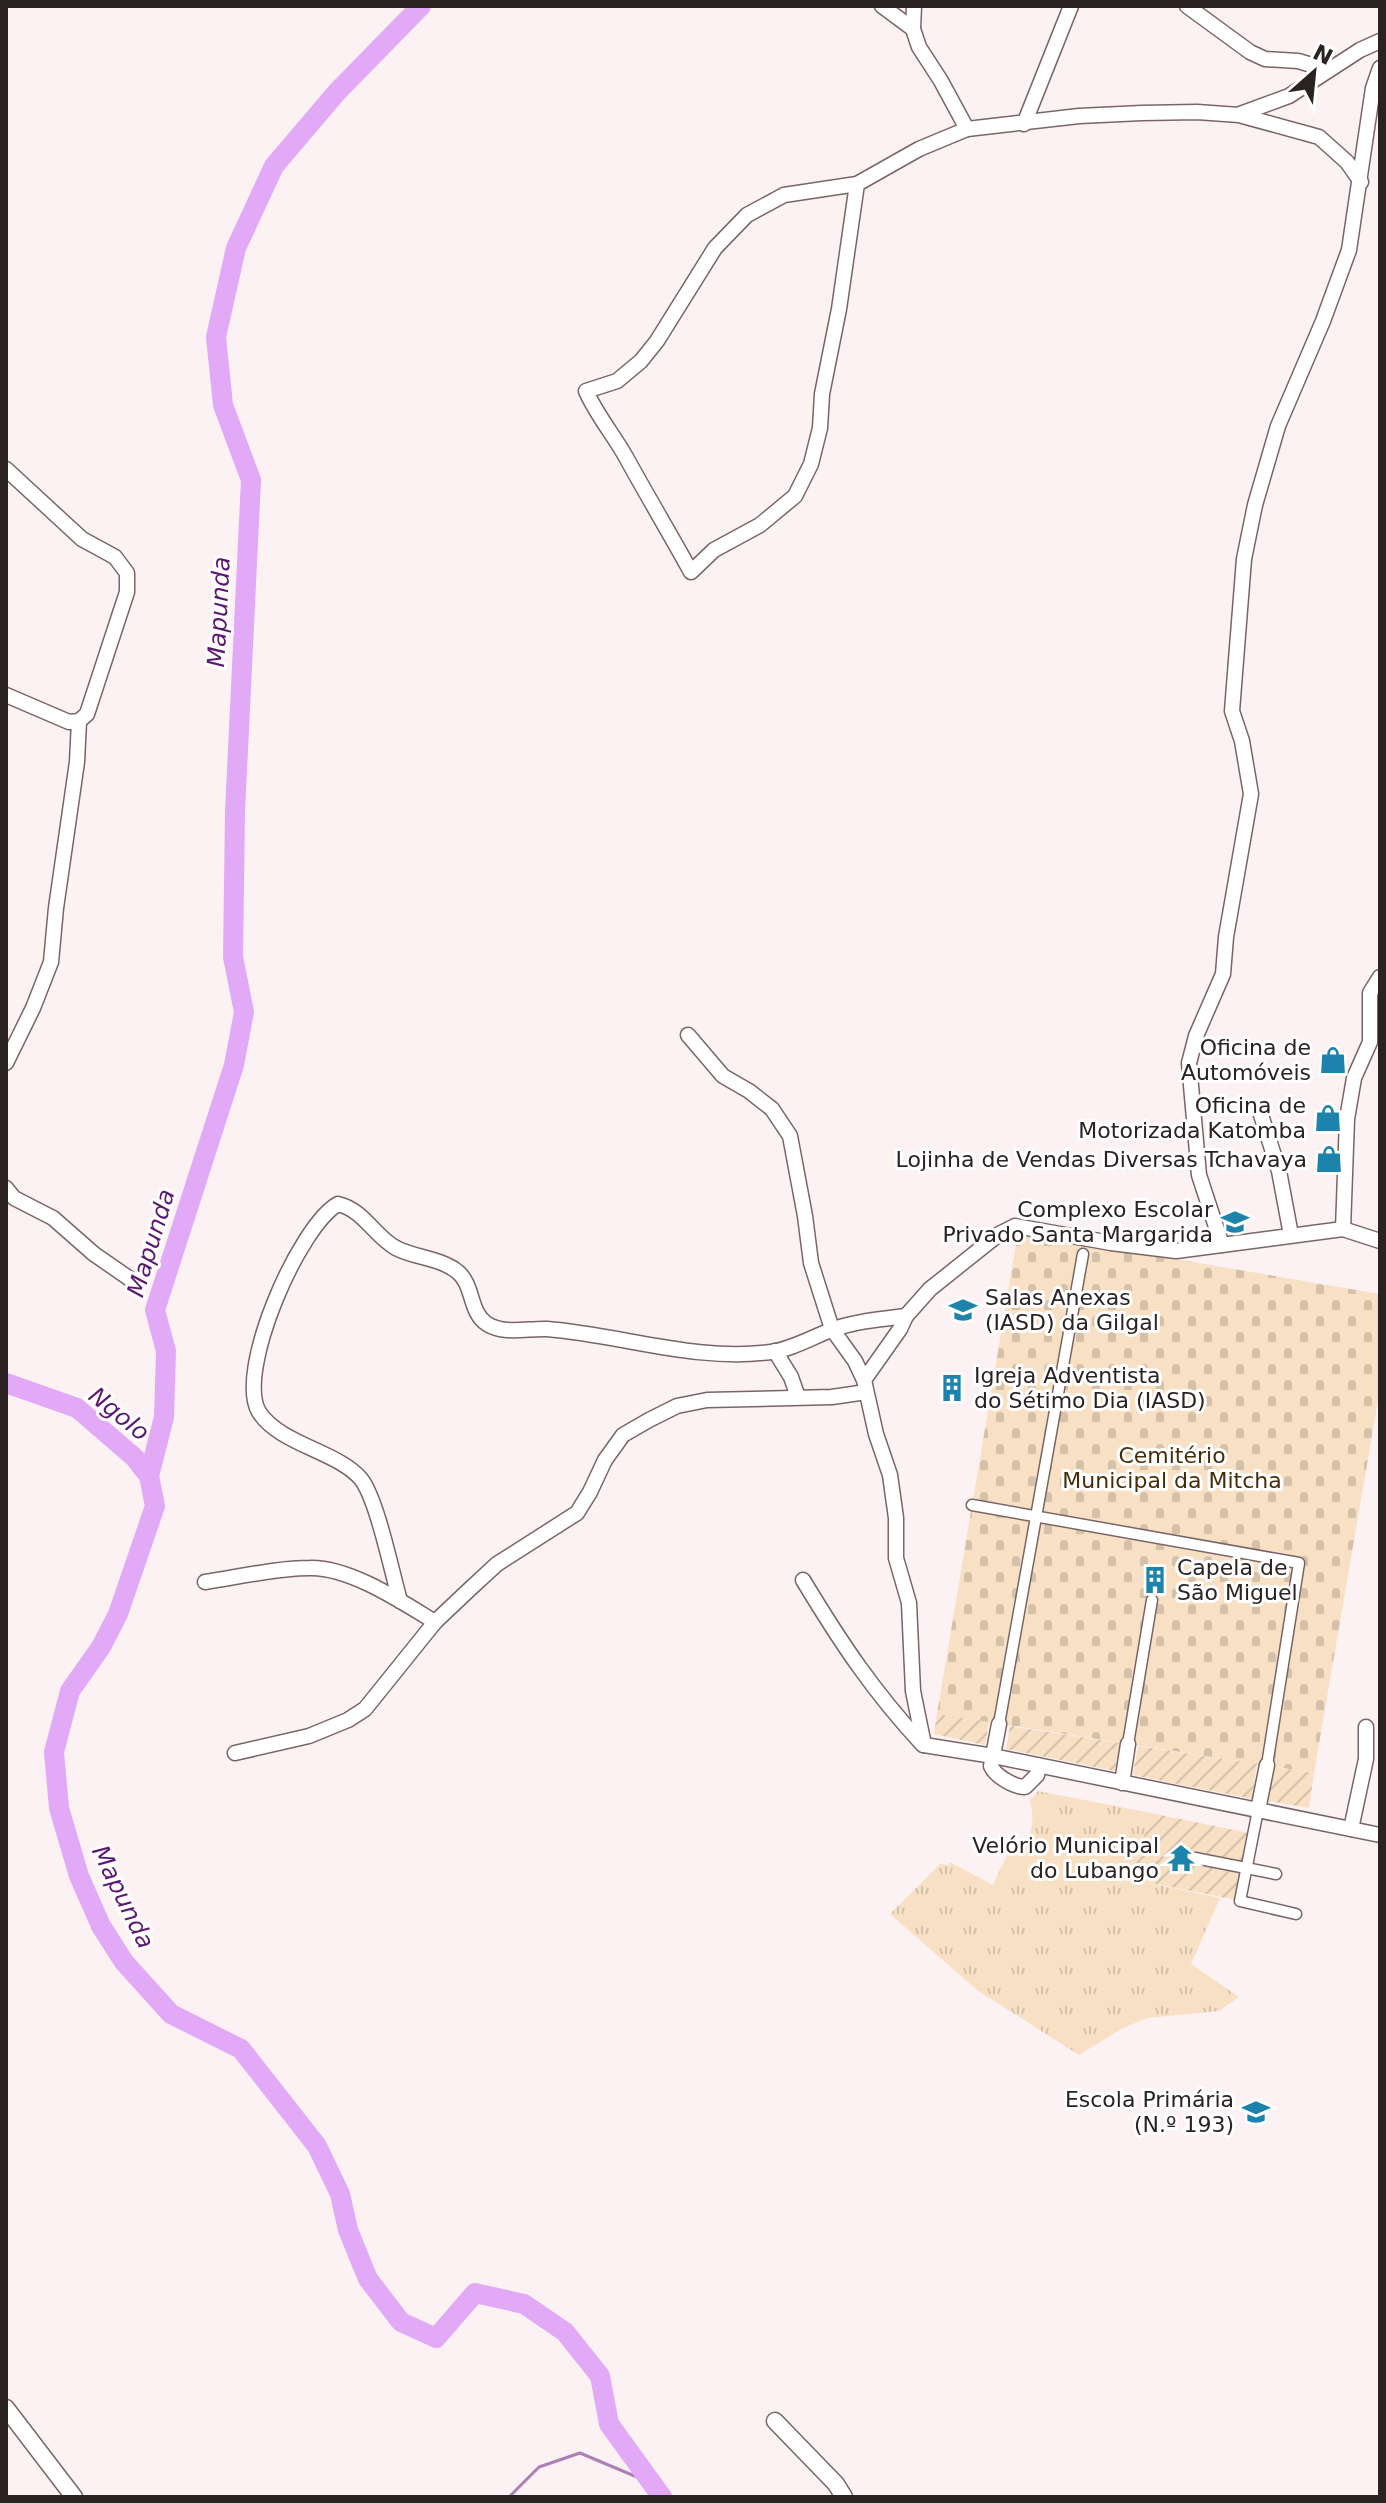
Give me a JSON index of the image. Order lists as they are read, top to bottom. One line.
{"water":["Mapunda","Ngolo"],"parks":["Cemitério Municipal da Mitcha"],"places":{"shop":["Oficina de Automóveis","Oficina de Motorizada Katomba","Lojinha de Vendas Diversas Tchavaya"],"school or university":["Complexo Escolar Privado Santa Margarida","Salas Anexas (IASD) da Gilgal","Escola Primária (N.º 193)"],"building":["Igreja Adventista do Sétimo Dia (IASD)","Capela de São Miguel"],"temple":["Velório Municipal do Lubango"]},"north":"top right"}
